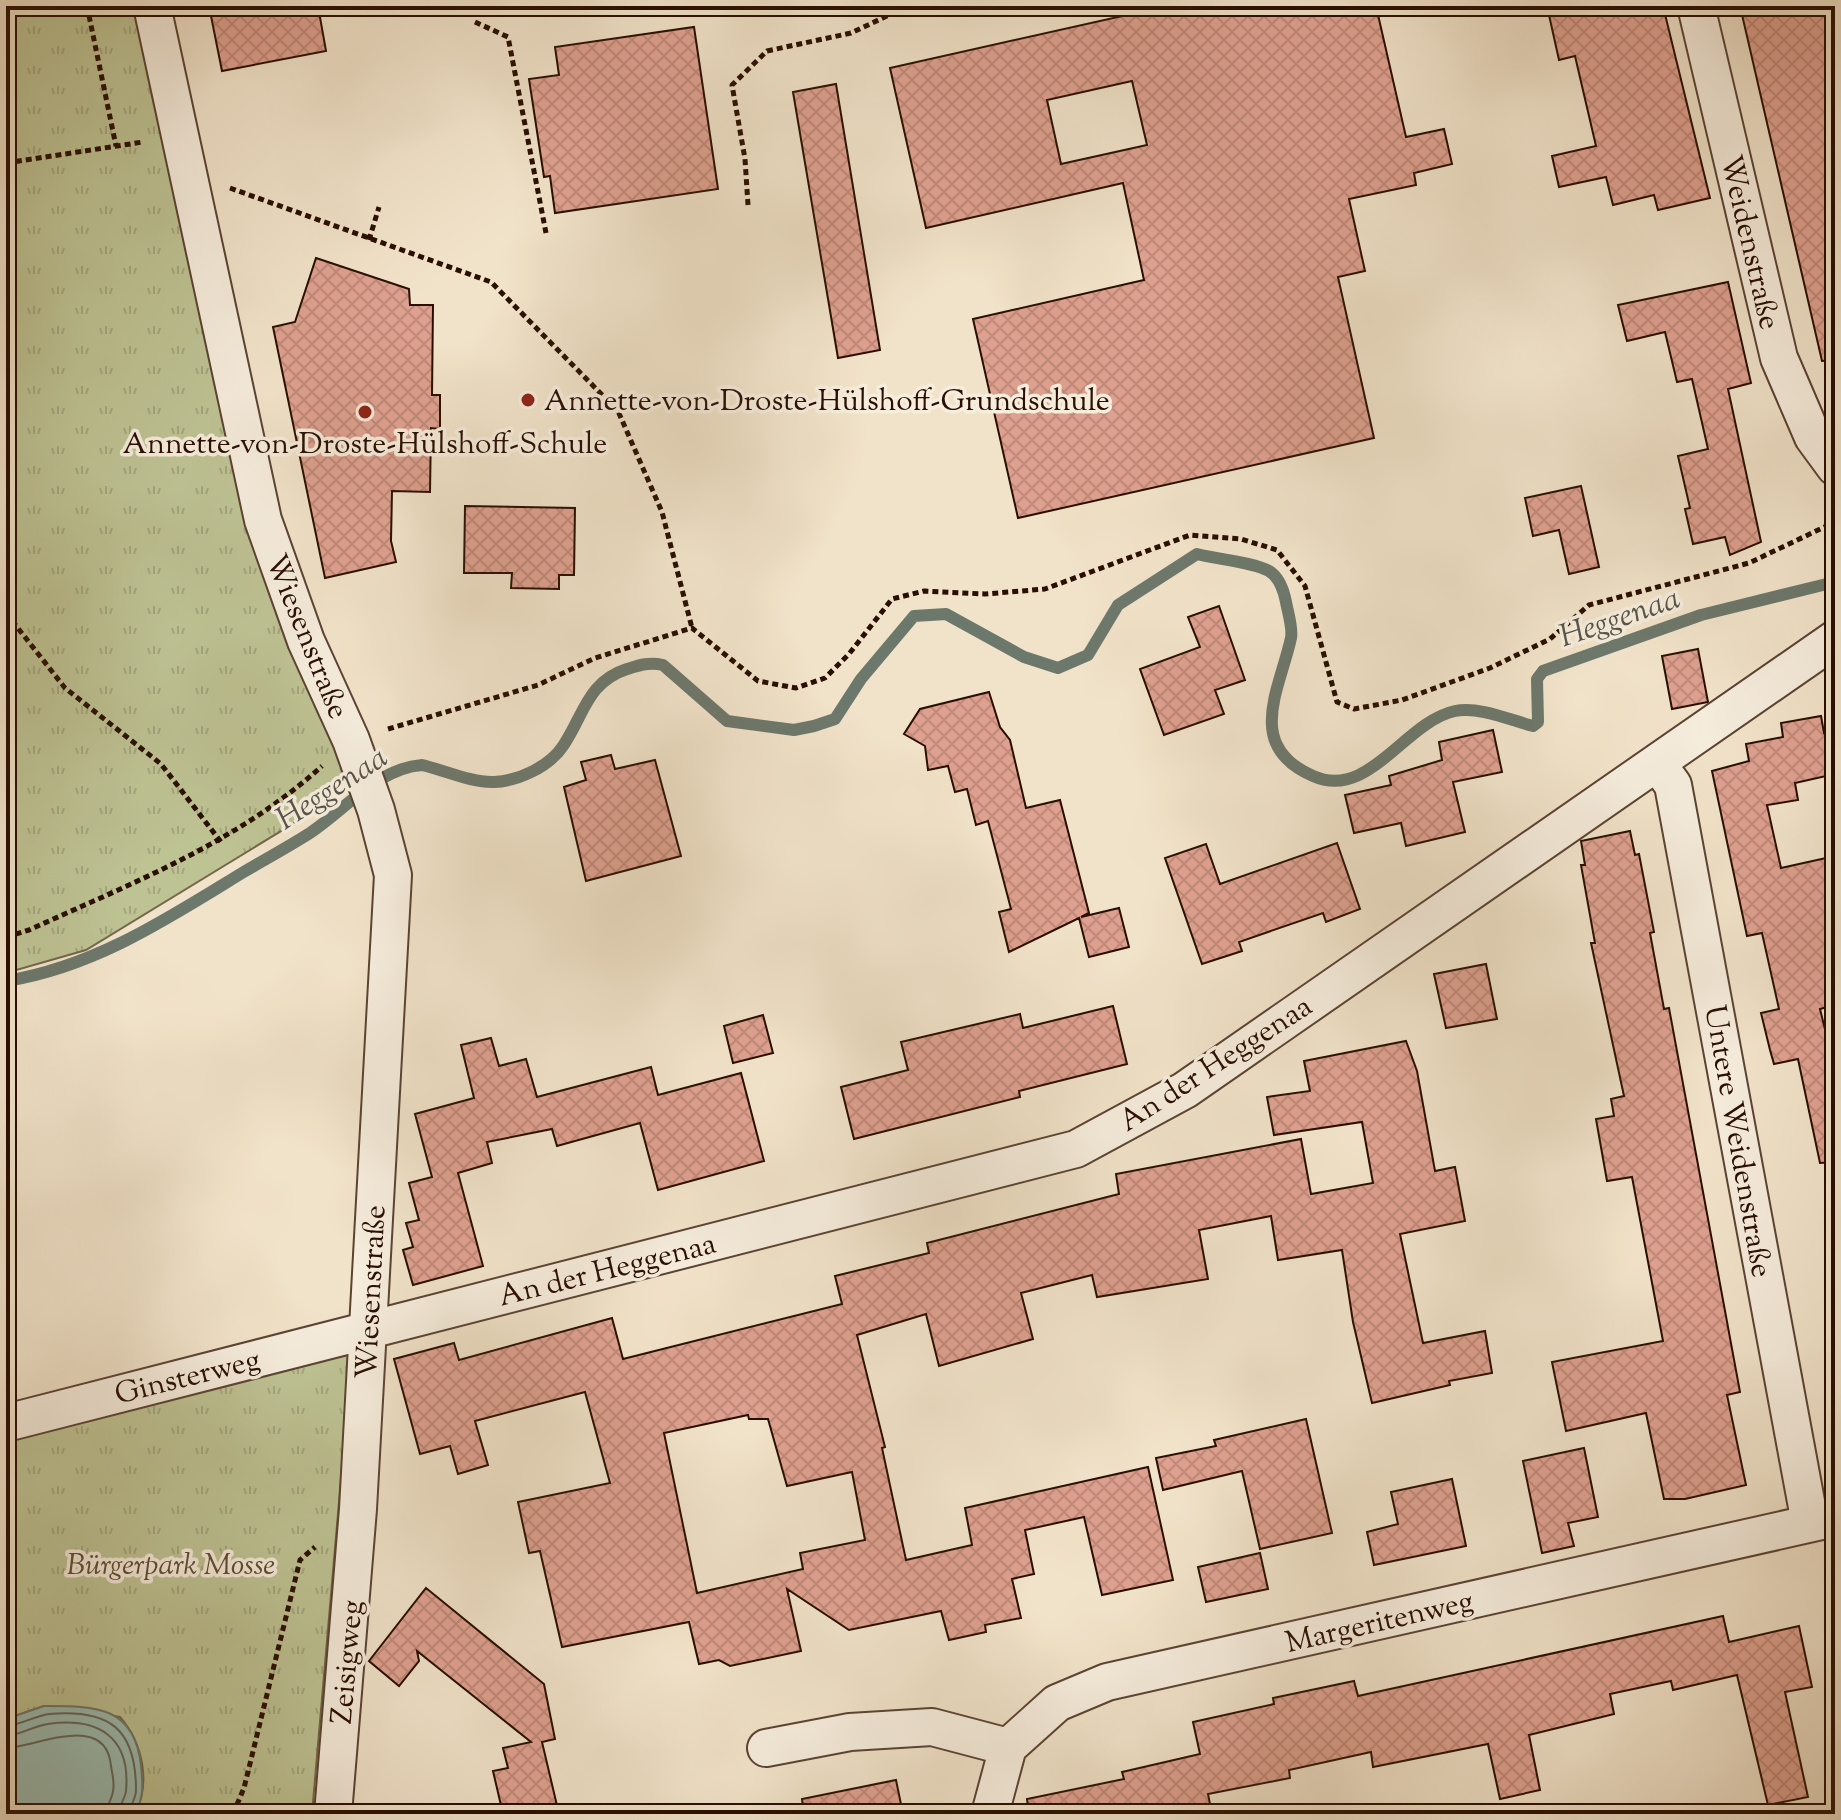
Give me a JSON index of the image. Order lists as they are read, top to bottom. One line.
{"streets":{"street":["Weidenstraße","Wiesenstraße","An der Heggenaa","Untere Weidenstraße","Ginsterweg","Margeritenweg","Zeisigweg"]},"crossings":[["Wiesenstraße","An der Heggenaa"],["Wiesenstraße","Ginsterweg"],["Wiesenstraße","Zeisigweg"],["An der Heggenaa","Untere Weidenstraße"],["An der Heggenaa","Ginsterweg"],["Untere Weidenstraße","Margeritenweg"]],"water":["Heggenaa"],"parks":["Bürgerpark Mosse"],"places":["Annette-von-Droste-Hülshoff-Grundschule","Annette-von-Droste-Hülshoff-Schule"]}
